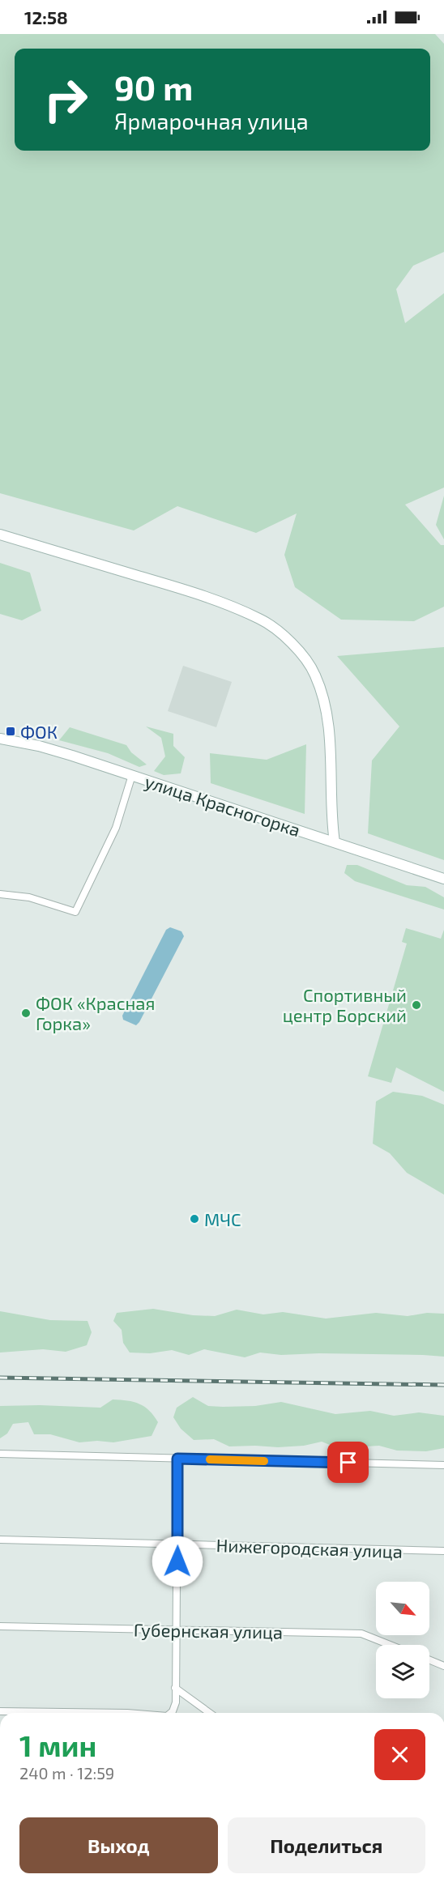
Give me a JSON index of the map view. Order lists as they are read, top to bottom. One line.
{"streets":{"main road":["улица Красногорка"],"street":["Нижегородская улица","Губернская улица"]},"places":{"transit":["ФОК"],"other":["Спортивный центр Борский","ФОК «Красная Горка»","МЧС"]},"north":"bottom right","page":{"status":"12:58","turn":["90 m","Ярмарочная улица"],"heading":["1 мин","240 m · 12:59"],"buttons":["Выход","Поделиться"]}}
